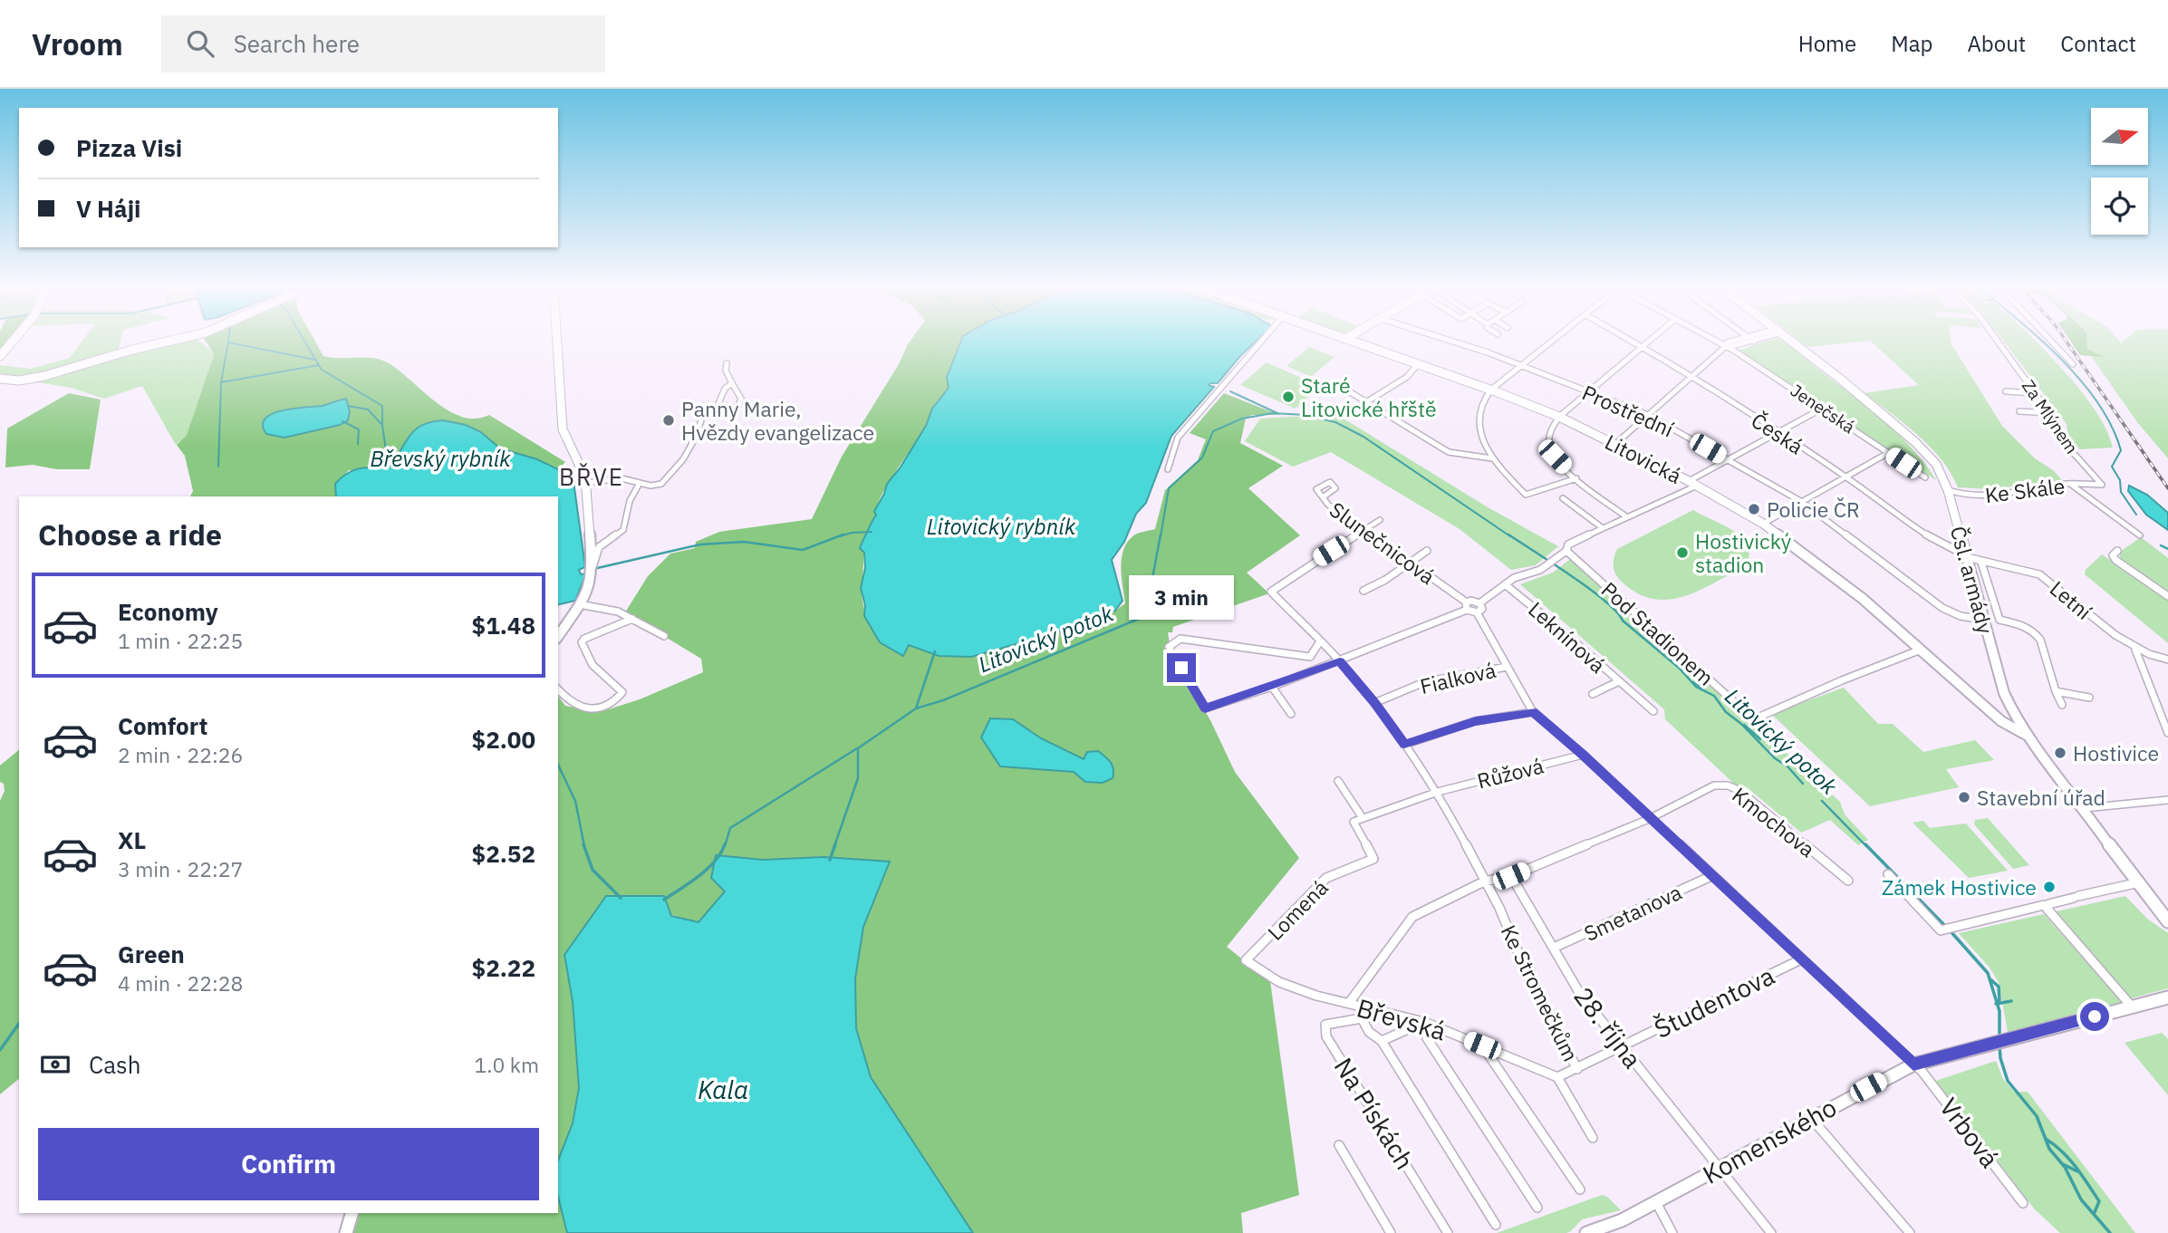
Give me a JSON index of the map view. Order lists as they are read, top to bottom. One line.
{"streets":{"street":["Jenečská","Prostřední","Za Mlýnem","Česká","Litovická","Ke Skále","Slunečnicová","Čsl. armády","Letní","Pod Stadionem","Leknínová","Fialková","Růžová","Kmochova","Lomená","Smetanova","Ke Stromečkům","Študentova","Břevská","28. října","Na Pískách","Vrbová","Komenského"]},"crossings":[["Prostřední","Čsl. armády"],["Za Mlýnem","Ke Skále"],["Česká","Čsl. armády"],["Česká","Letní"],["Litovická","Čsl. armády"],["Litovická","Pod Stadionem"],["Ke Skále","Čsl. armády"],["Slunečnicová","Ke Stromečkům"],["Čsl. armády","Letní"],["Fialková","Ke Stromečkům"],["Růžová","Ke Stromečkům"],["Růžová","Vrbová"],["Kmochova","Ke Stromečkům"],["Kmochova","Břevská"],["Kmochova","28. října"],["Kmochova","Vrbová"],["Lomená","Břevská"],["Smetanova","28. října"],["Smetanova","Vrbová"],["Ke Stromečkům","Študentova"],["Študentova","Břevská"],["Študentova","28. října"],["Študentova","Vrbová"],["Břevská","Na Pískách"],["28. října","Komenského"],["Vrbová","Komenského"]],"districts":["BŘVE"],"water":["Břevský rybník","Litovický rybník","Litovický potok","Kala"],"places":["Staré Litovické hřště","Panny Marie, Hvězdy evangelizace","Policie ČR","Hostivický stadion","Hostivice","Stavební úřad","Zámek Hostivice"],"north":"right","page":{"header":"Vroom","search":"Search here","nav":["Home","Map","About","Contact"],"banner":["Pizza Visi","V Háji"],"heading":"Choose a ride","list":[{"name":"Economy","note":"1 min · 22:25","value":"$1.48"},{"name":"Comfort","note":"2 min · 22:26","value":"$2.00"},{"name":"XL","note":"3 min · 22:27","value":"$2.52"},{"name":"Green","note":"4 min · 22:28","value":"$2.22"}],"bubble":"3 min","pay":["Cash","1.0 km"],"buttons":"Confirm"}}
